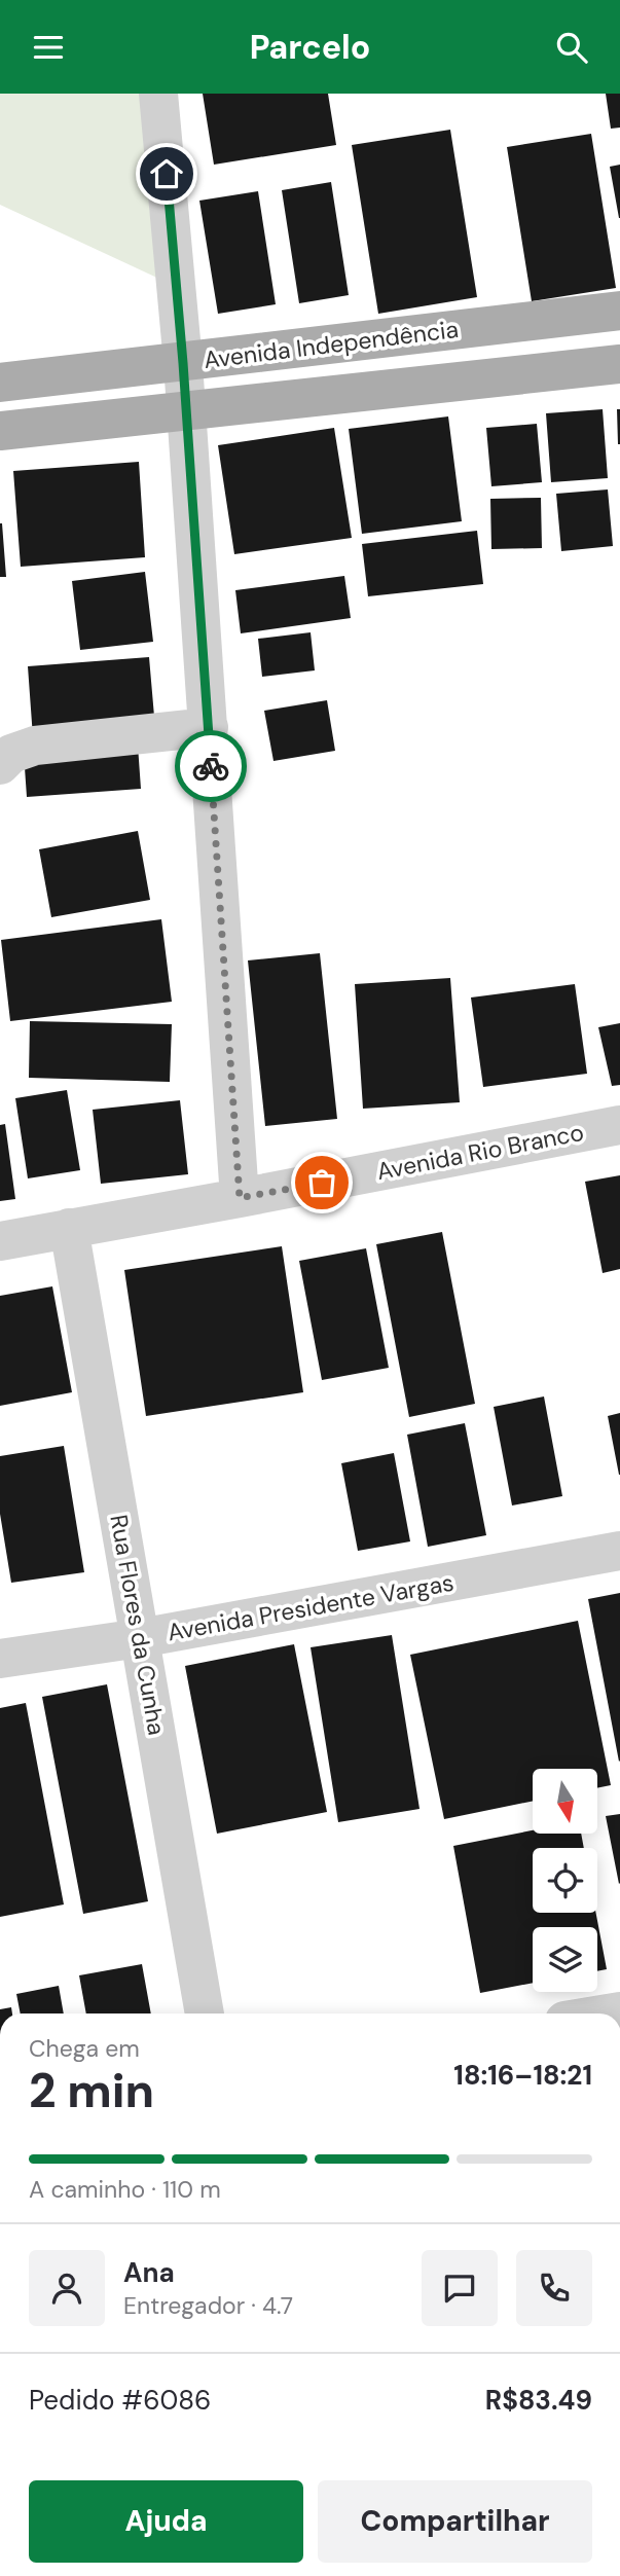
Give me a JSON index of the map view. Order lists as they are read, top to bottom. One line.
{"streets":{"main road":["Avenida Independência"],"street":["Avenida Rio Branco","Avenida Presidente Vargas","Rua Flores da Cunha"]},"crossings":[["Avenida Rio Branco","Rua Flores da Cunha"],["Avenida Presidente Vargas","Rua Flores da Cunha"]],"north":"bottom","page":{"header":"Parcelo","heading":["2 min","Chega em","18:16–18:21"],"panel":["Ana","Entregador · 4.7","Pedido #6086","R$83.49"],"bar":"A caminho · 110 m","buttons":["Ajuda","Compartilhar"]}}
